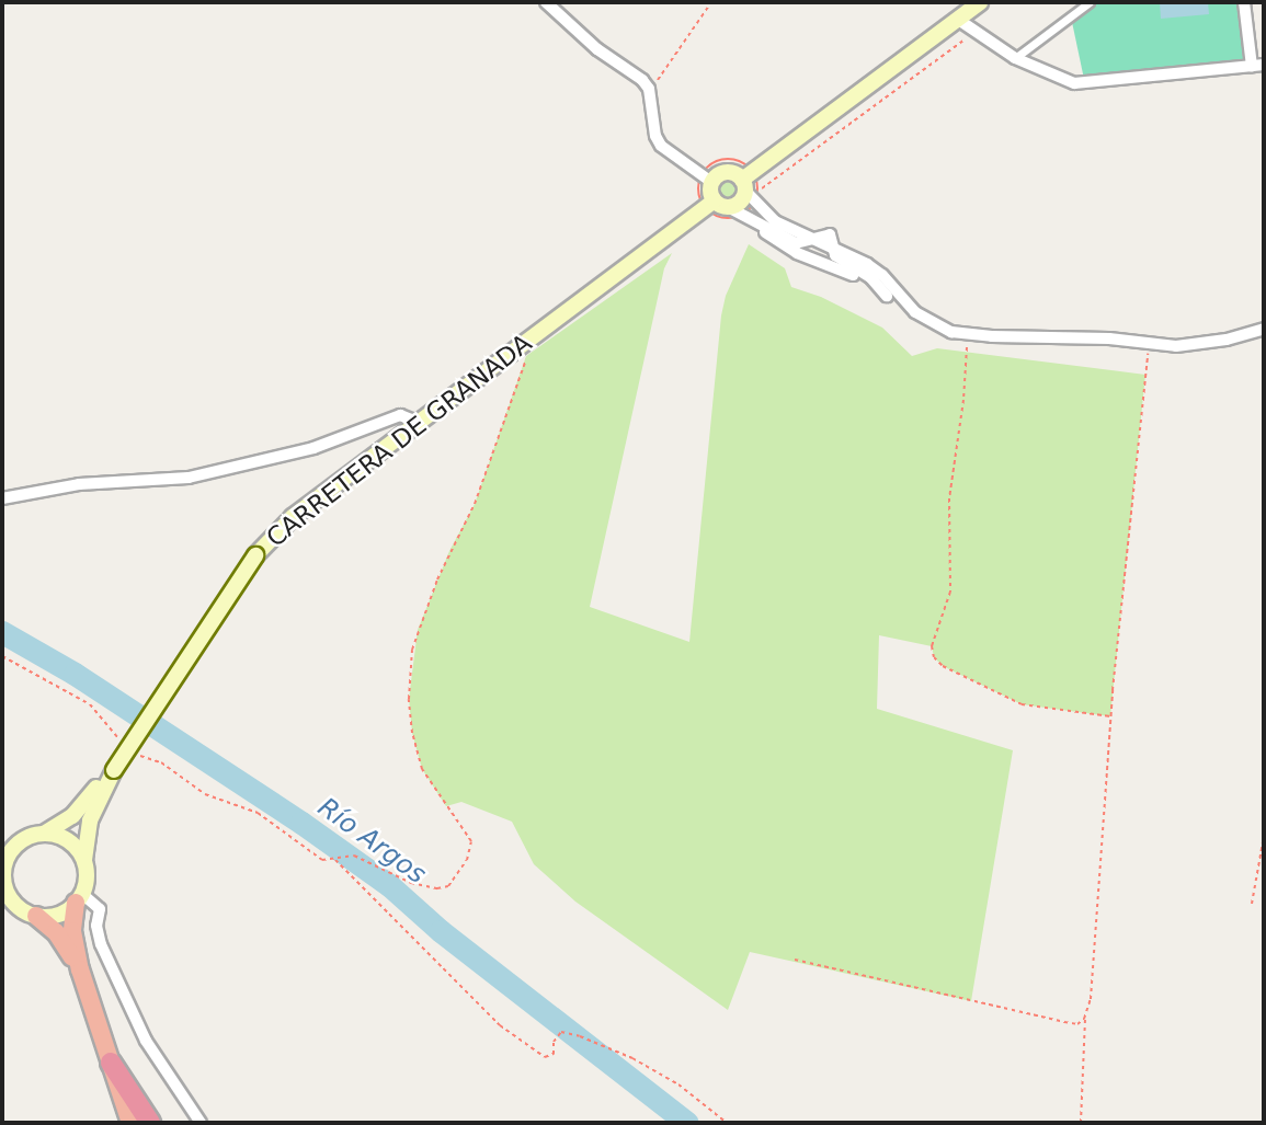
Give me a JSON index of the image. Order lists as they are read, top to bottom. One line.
{"streets":{"main road":["CARRETERA DE GRANADA"]},"water":["Río Argos"]}
